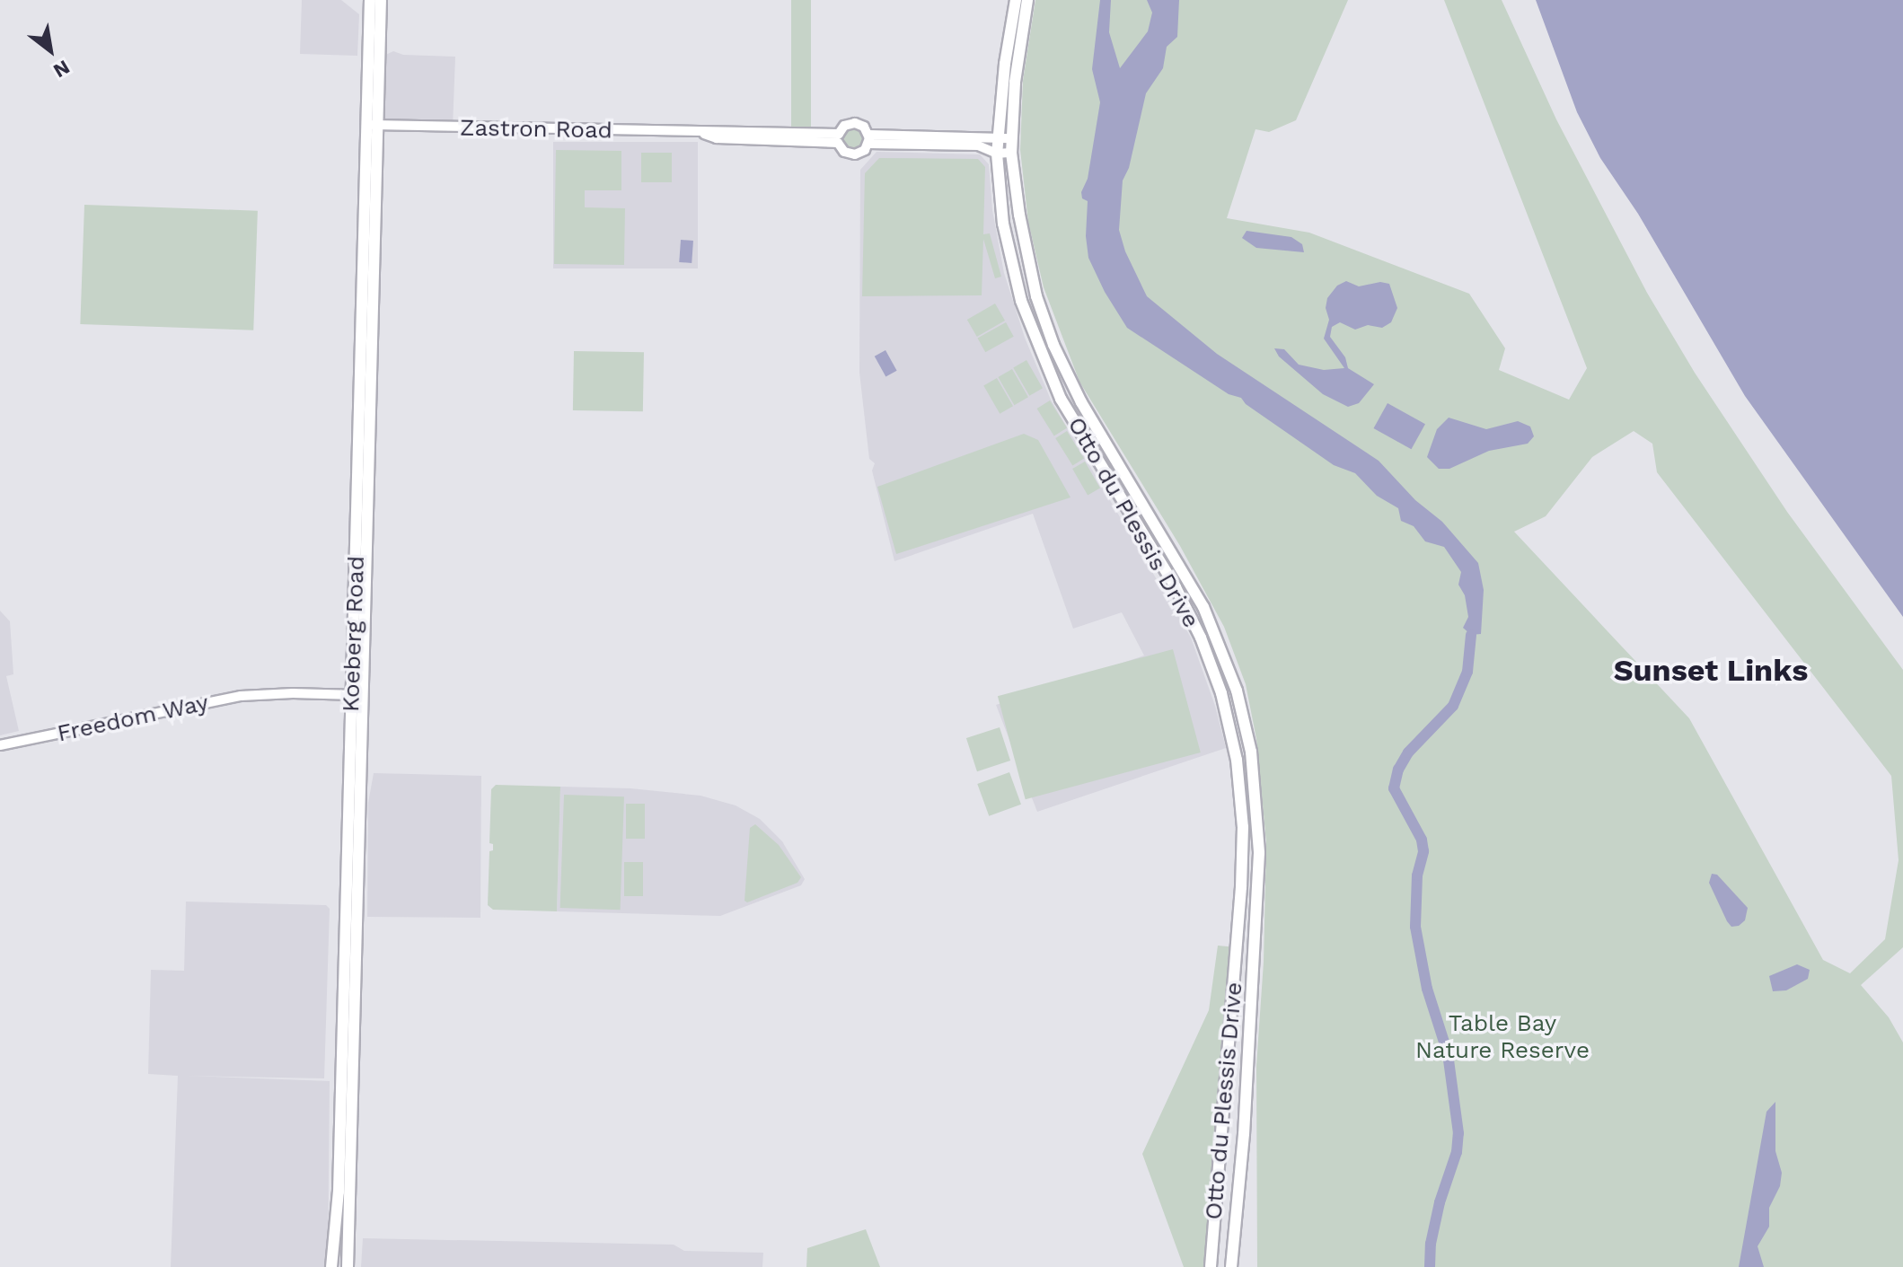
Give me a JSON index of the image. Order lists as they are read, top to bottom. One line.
{"streets":{"main road":["Otto du Plessis Drive","Koeberg Road"],"street":["Zastron Road","Freedom Way"]},"crossings":[["Zastron Road","Koeberg Road"],["Koeberg Road","Freedom Way"]],"districts":["Sunset Links"],"parks":["Table Bay Nature Reserve"],"north":"bottom right"}
